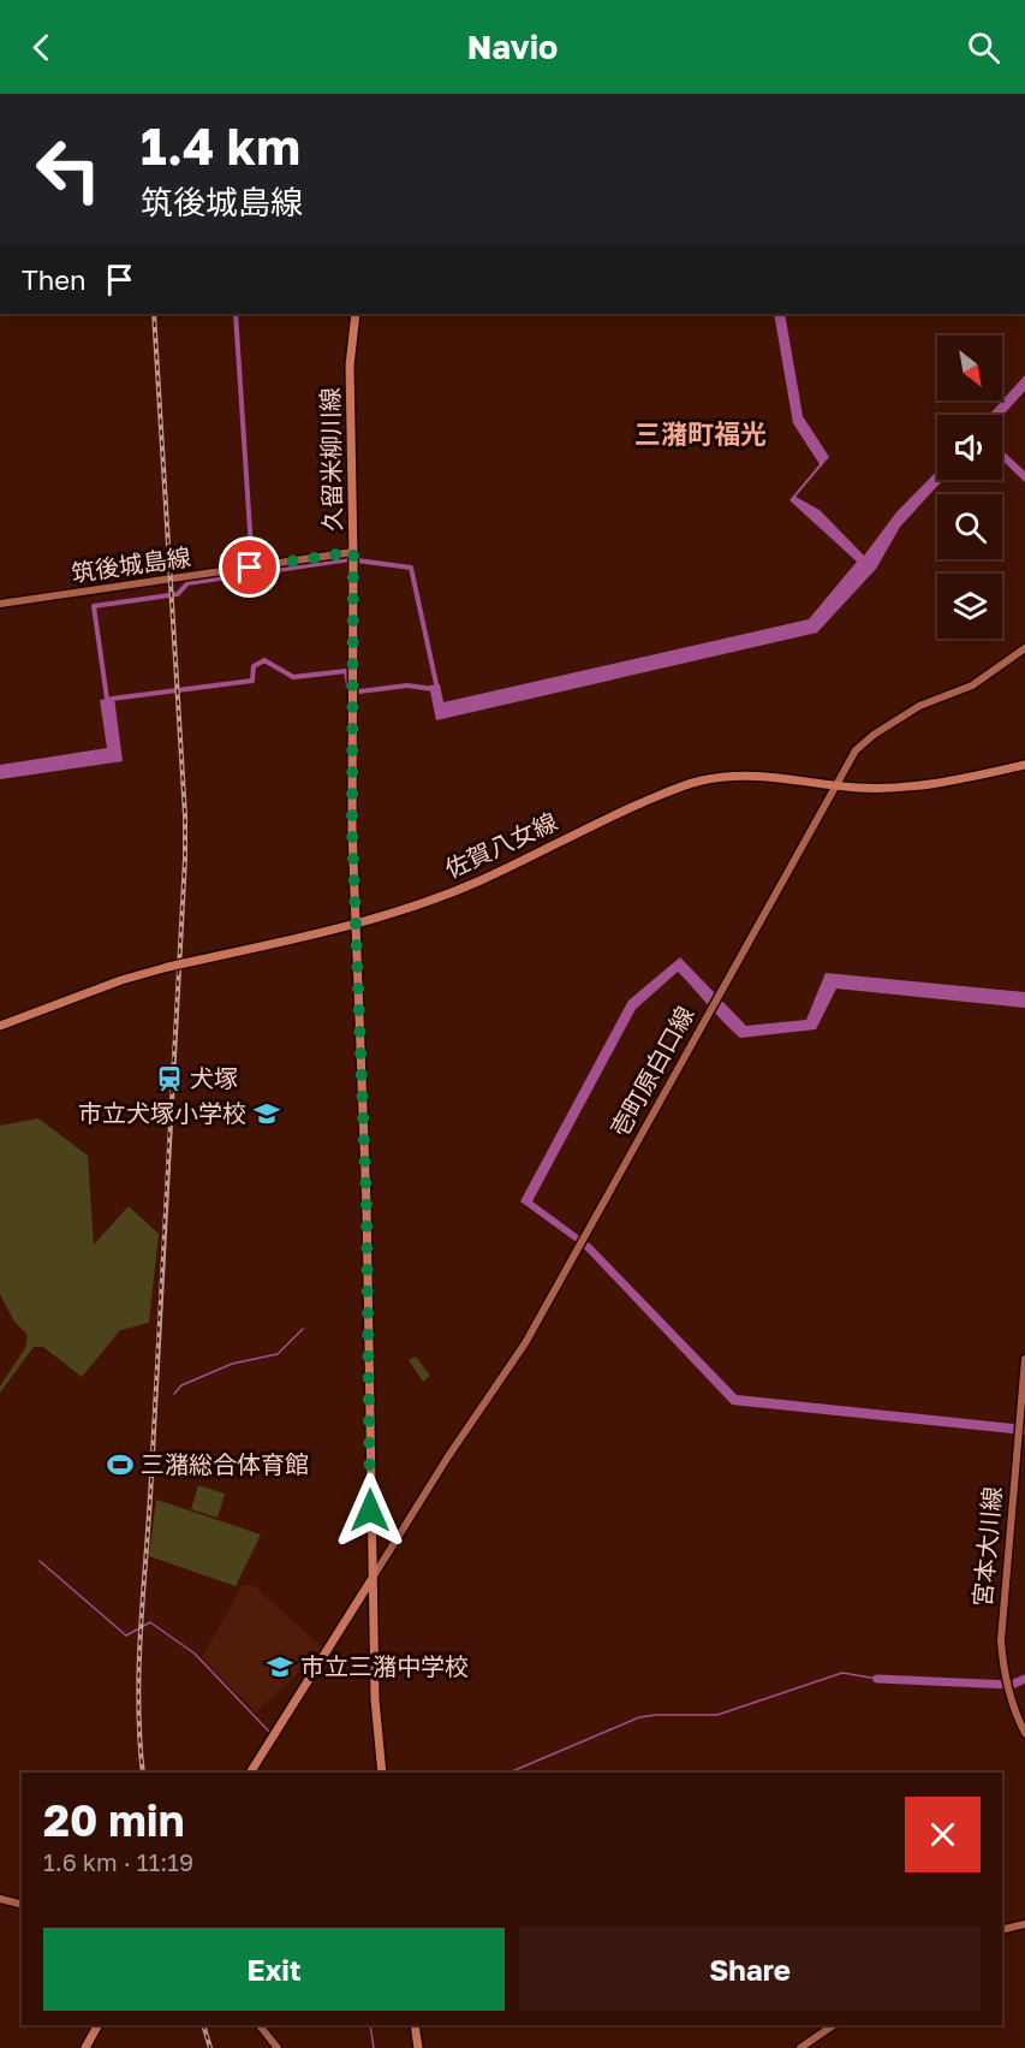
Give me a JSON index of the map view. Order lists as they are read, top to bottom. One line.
{"streets":{"main road":["久留米柳川線","筑後城島線","佐賀八女線","壱町原白口線","宮本大川線"]},"crossings":[["久留米柳川線","筑後城島線"],["久留米柳川線","佐賀八女線"],["久留米柳川線","壱町原白口線"],["佐賀八女線","壱町原白口線"]],"districts":["三潴町福光"],"places":{"station":["犬塚"],"school or university":["市立犬塚小学校","市立三潴中学校"],"sports":["三潴総合体育館"]},"north":"bottom right","page":{"header":"Navio","turn":["1.4 km","筑後城島線"],"then":"Then","heading":["20 min","1.6 km · 11:19"],"buttons":["Exit","Share"]}}
